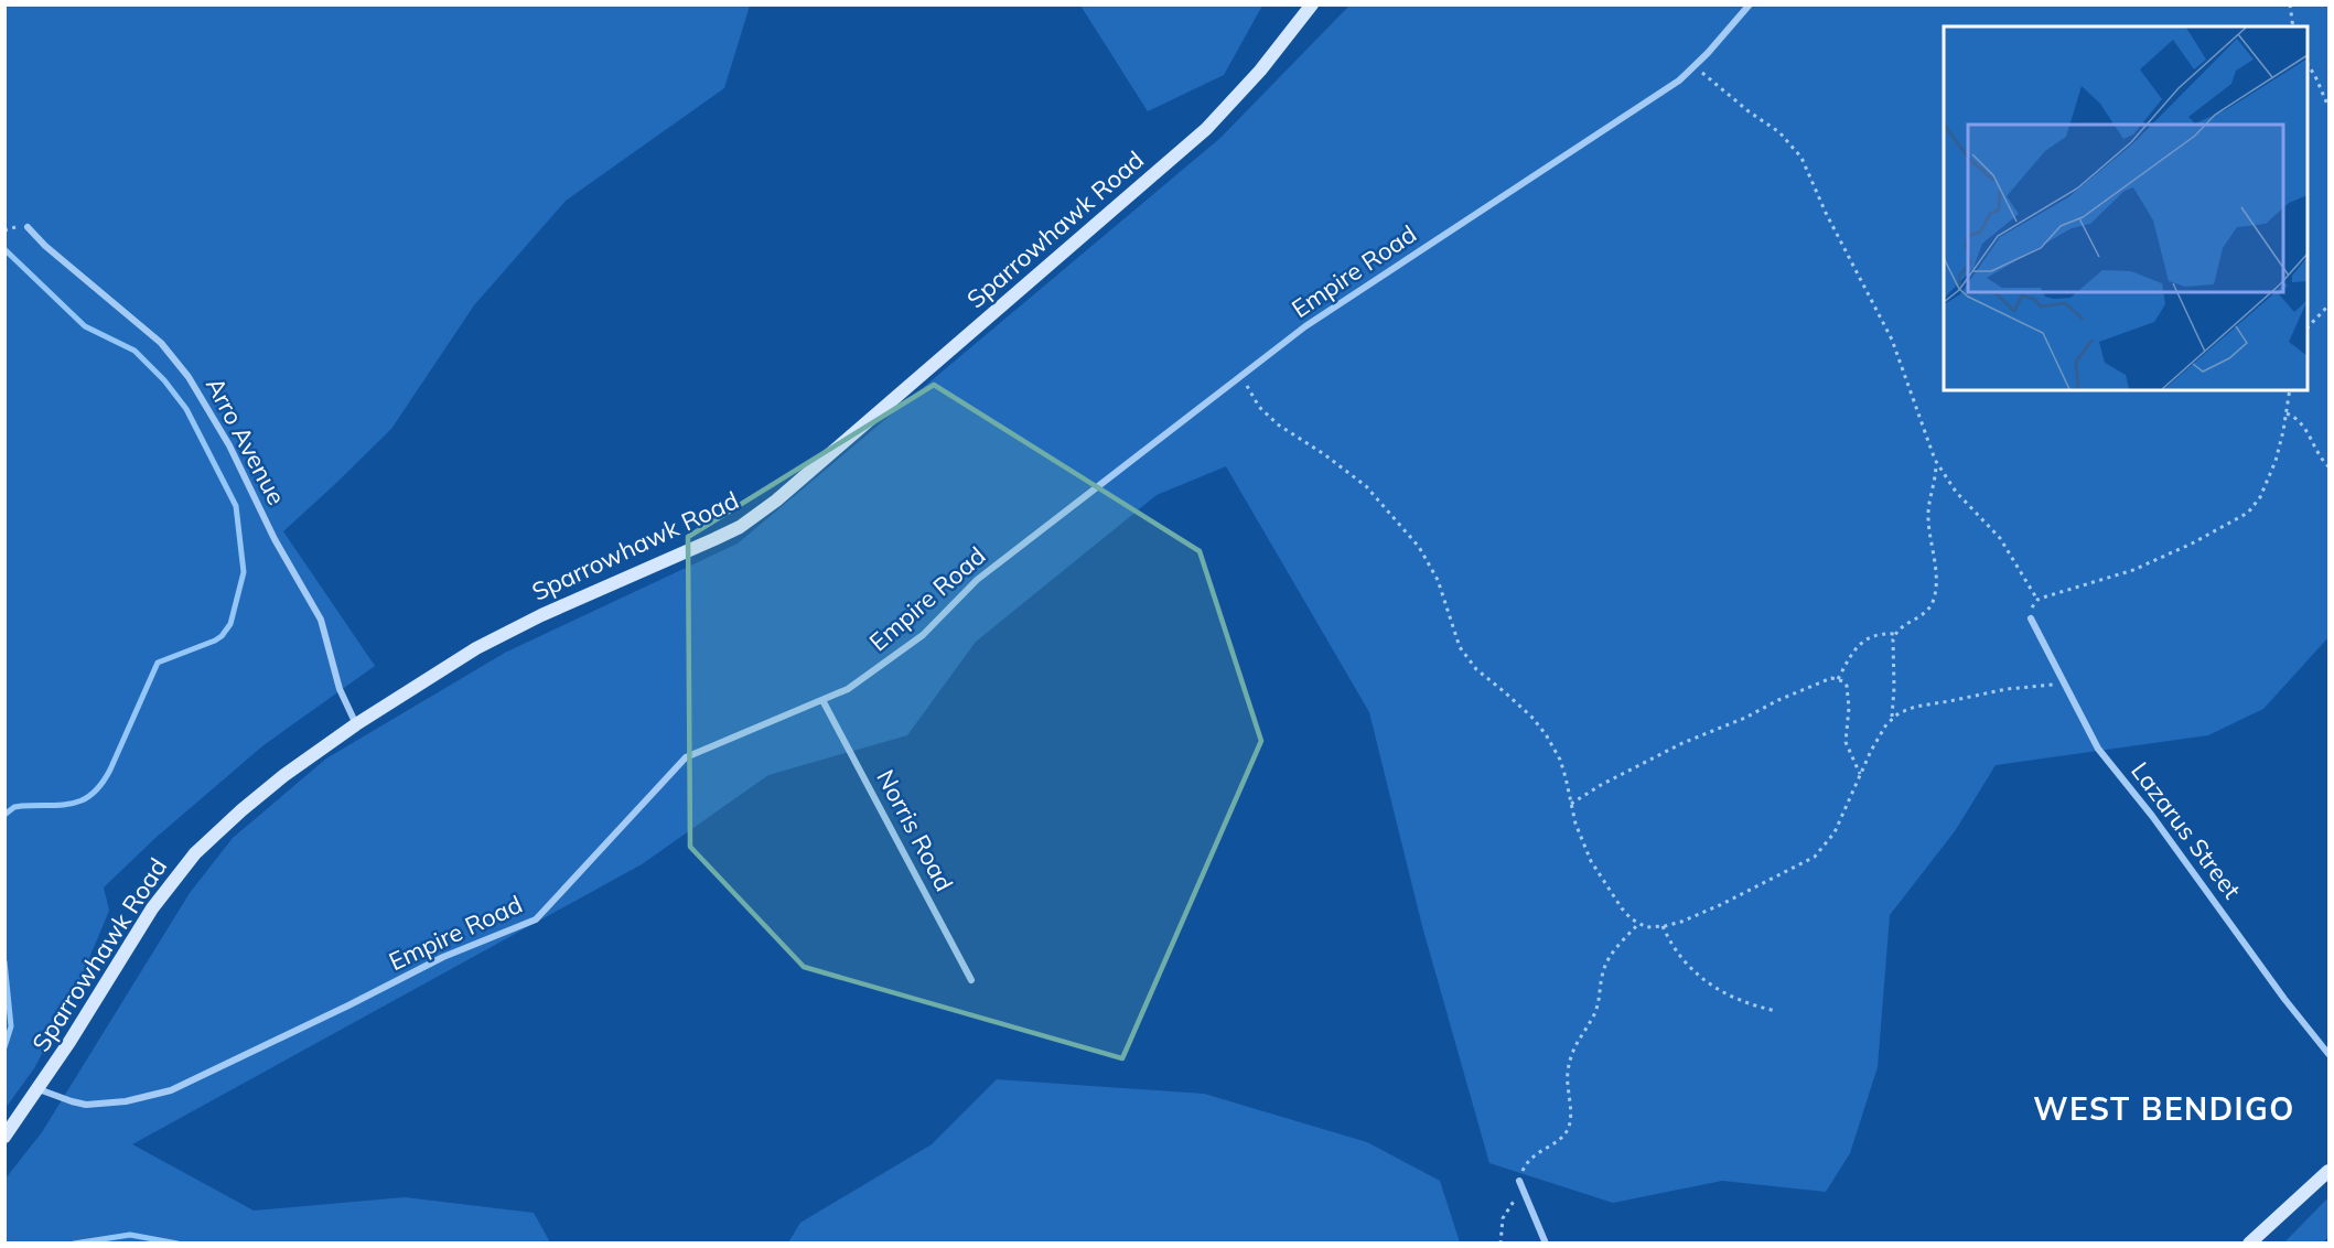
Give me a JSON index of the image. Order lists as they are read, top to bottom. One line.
{"streets":{"street":["Sparrowhawk Road","Empire Road","Arro Avenue","Norris Road","Lazarus Street"]},"crossings":[["Sparrowhawk Road","Empire Road"],["Sparrowhawk Road","Arro Avenue"],["Empire Road","Norris Road"]],"districts":["WEST BENDIGO"]}
